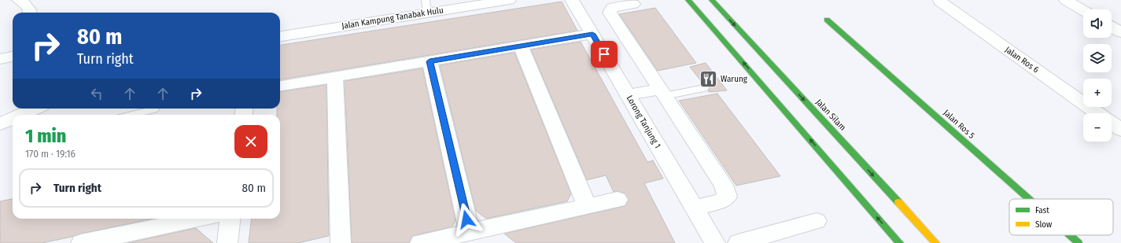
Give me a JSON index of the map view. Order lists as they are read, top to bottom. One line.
{"streets":{"main road":["Jalan Silam","Jalan Ros 5"],"street":["Jalan Kampung Tanabak Hulu","Jalan Ros 6","Lorong Tanjung 1"]},"places":{"restaurant":["Warung"]},"legend":["Fast","Slow"],"page":{"map_buttons":["+","−"],"turn":["80 m","Turn right"],"heading":["1 min","170 m · 19:16"],"list":[{"name":"Turn right","value":"80 m"}]}}
